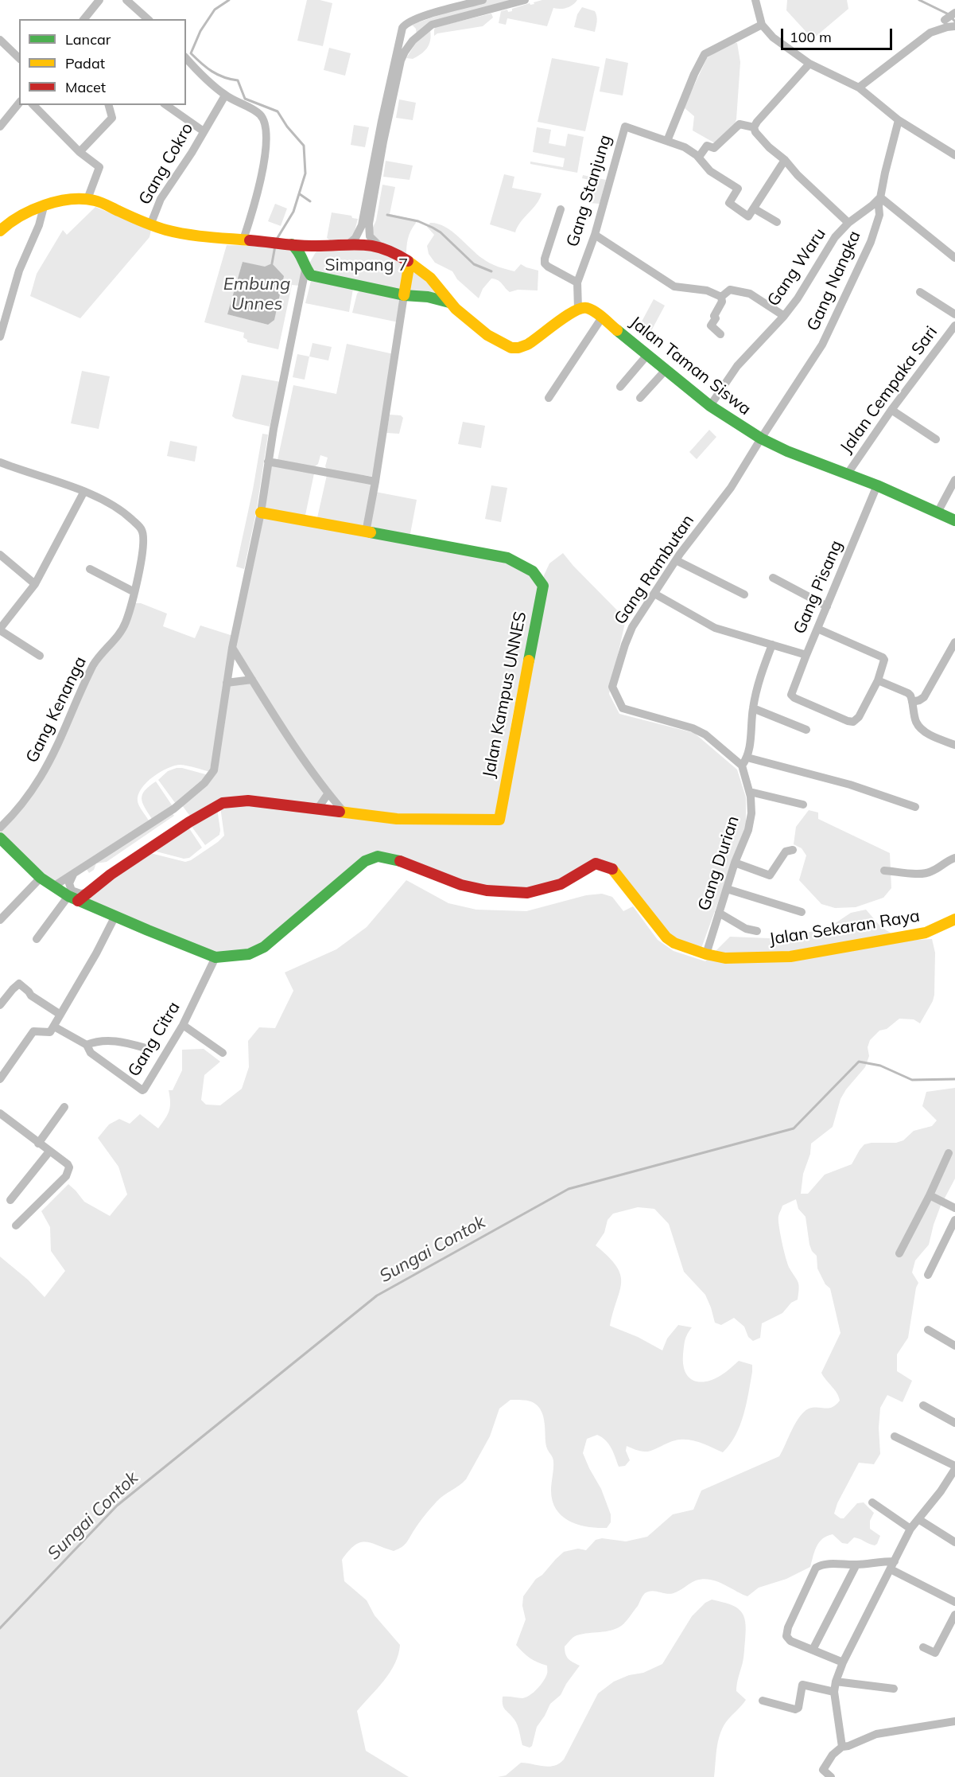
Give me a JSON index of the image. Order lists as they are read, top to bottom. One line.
{"streets":{"main road":["Jalan Taman Siswa","Jalan Kampus UNNES","Jalan Sekaran Raya"],"street":["Gang Cokro","Gang Stanjung","Gang Waru","Gang Nangka","Jalan Cempaka Sari","Gang Rambutan","Gang Pisang","Gang Kenanga","Gang Durian","Gang Citra"]},"crossings":[["Gang Stanjung","Jalan Taman Siswa"],["Gang Waru","Gang Nangka"],["Gang Waru","Jalan Taman Siswa"],["Gang Nangka","Jalan Taman Siswa"],["Gang Nangka","Gang Rambutan"],["Jalan Taman Siswa","Jalan Cempaka Sari"],["Jalan Taman Siswa","Gang Rambutan"],["Jalan Taman Siswa","Gang Pisang"],["Gang Rambutan","Gang Pisang"],["Gang Rambutan","Gang Durian"],["Gang Durian","Jalan Sekaran Raya"],["Jalan Sekaran Raya","Gang Citra"]],"water":["Embung Unnes","Sungai Contok"],"parks":["Simpang 7"],"legend":["Lancar","Padat","Macet"],"scale_bar":"100 m"}
